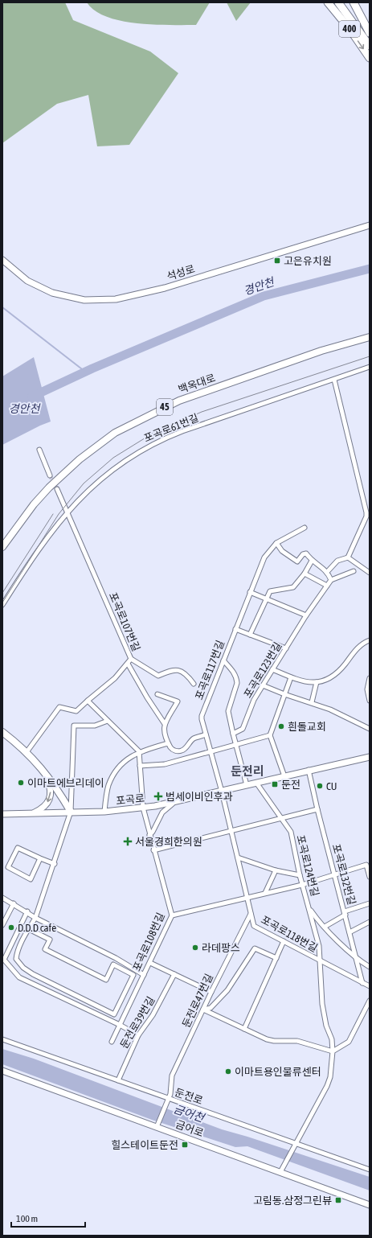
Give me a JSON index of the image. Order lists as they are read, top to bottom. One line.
{"streets":{"highway":["400"],"main road":["백옥대로","45"],"street":["석성로","포곡로61번길","포곡로107번길","포곡로117번길","포곡로123번길","포곡로","포곡로124번길","포곡로132번길","포곡로118번길","포곡로108번길","둔전로47번길","둔전로39번길","둔전로","금어로"]},"crossings":[["포곡로61번길","포곡로107번길"],["포곡로117번길","포곡로"],["포곡로117번길","포곡로118번길"],["포곡로","포곡로124번길"],["포곡로","포곡로132번길"],["포곡로","포곡로118번길"],["포곡로","포곡로108번길"],["포곡로124번길","포곡로118번길"],["포곡로124번길","둔전로"],["포곡로124번길","금어로"],["포곡로132번길","포곡로118번길"],["포곡로118번길","둔전로47번길"],["둔전로47번길","둔전로"],["둔전로47번길","금어로"],["둔전로39번길","둔전로"]],"districts":["둔전리"],"water":["경안천","금어천"],"places":{"transit":["고은유치원","둔전","힐스테이트둔전","고림동.삼정그린뷰"],"other":["흰돌교회","이마트에브리데이","CU","D.D.D cafe","라데팡스","이마트용인물류센터"],"health":["범세이비인후과","서울경희한의원"]},"scale_bar":"100 m"}
